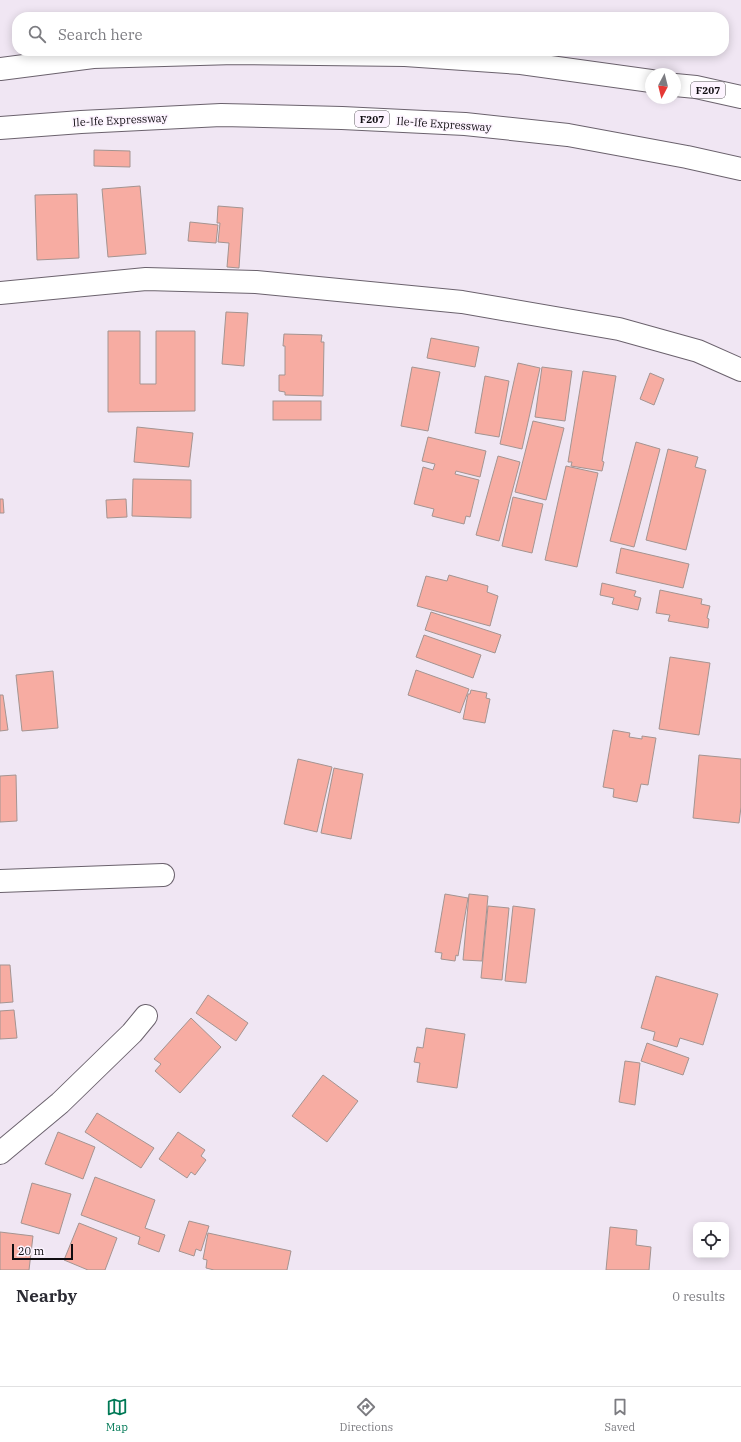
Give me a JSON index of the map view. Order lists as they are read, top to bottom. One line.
{"streets":{"main road":["F207","Ile-Ife Expressway"]},"scale_bar":"20 m","north":"bottom","page":{"search":"Search here","scale":"20 m","heading":["Nearby","0 results"],"nav":["Map","Directions","Saved"]}}
